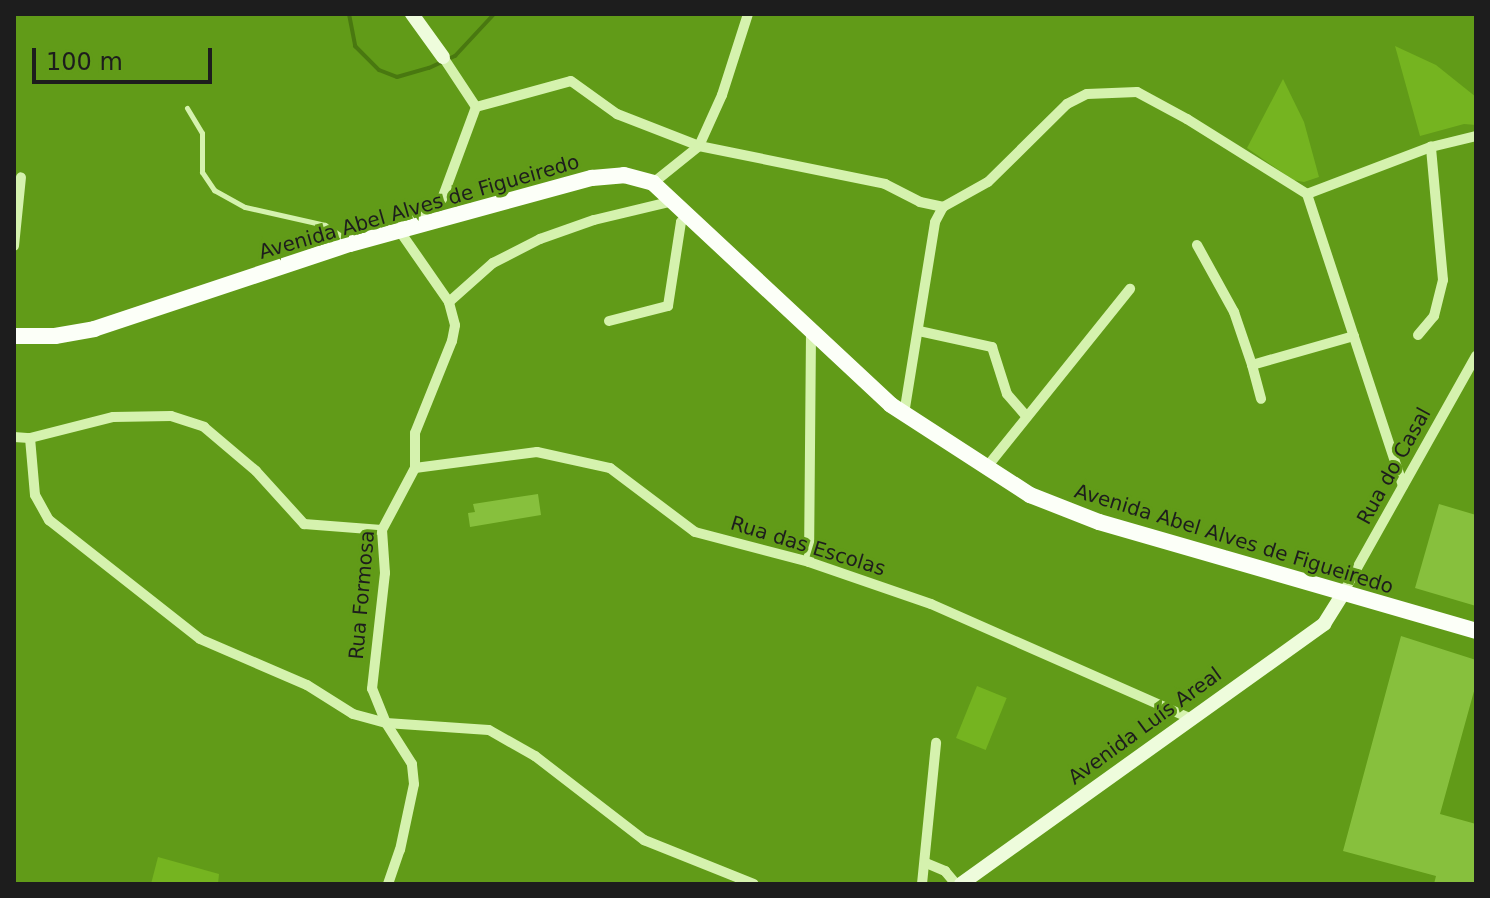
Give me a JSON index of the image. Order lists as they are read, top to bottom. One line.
{"streets":{"main road":["Avenida Abel Alves de Figueiredo"],"street":["Rua do Casal","Rua das Escolas","Rua Formosa","Avenida Luís Areal"]},"crossings":[["Avenida Abel Alves de Figueiredo","Rua do Casal"],["Avenida Abel Alves de Figueiredo","Avenida Luís Areal"],["Rua do Casal","Avenida Luís Areal"],["Rua das Escolas","Rua Formosa"],["Rua das Escolas","Avenida Luís Areal"]],"scale_bar":"100 m"}
